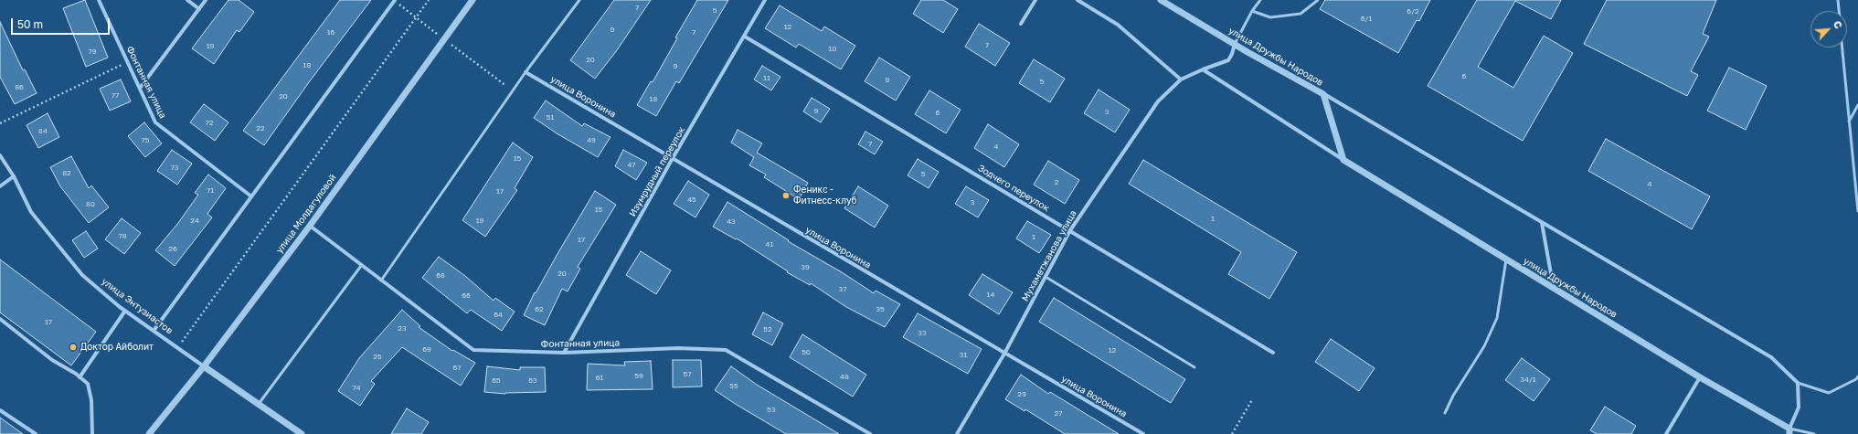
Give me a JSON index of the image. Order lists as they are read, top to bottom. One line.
{"streets":{"street":["улица Дружбы Народов","Фонтанная улица","улица Воронина","Изумрудный переулок","Зодчего переулок","улица Молдагуловой","Мухаметжанова улица","улица Энтузиастов"]},"crossings":[["улица Дружбы Народов","Мухаметжанова улица"],["Фонтанная улица","Изумрудный переулок"],["Фонтанная улица","улица Молдагуловой"],["улица Воронина","Изумрудный переулок"],["улица Воронина","Мухаметжанова улица"],["Изумрудный переулок","Зодчего переулок"],["Зодчего переулок","Мухаметжанова улица"],["улица Молдагуловой","улица Энтузиастов"]],"places":["Феникс - Фитнесс-клуб","Доктор Айболит"],"house_numbers":["7","5","6/2","6/1","12","9","16","7","7","19","10","79","20","18","9","6","11","8","5","86","77","20","18","9","3","6","51","72","22","84","75","49","7","4","15","47","73","82","5","2","4","71","17","45","3","80","15","1","24","19","43","78","1","17","41","26","39","20","68","37","14","66","62","35","64","17","23","52","33","69","12","50","31","25","67","57","59","48","61","34/1","65","63","55","74","29","53","27"],"scale_bar":"50 m","north":"top right"}
